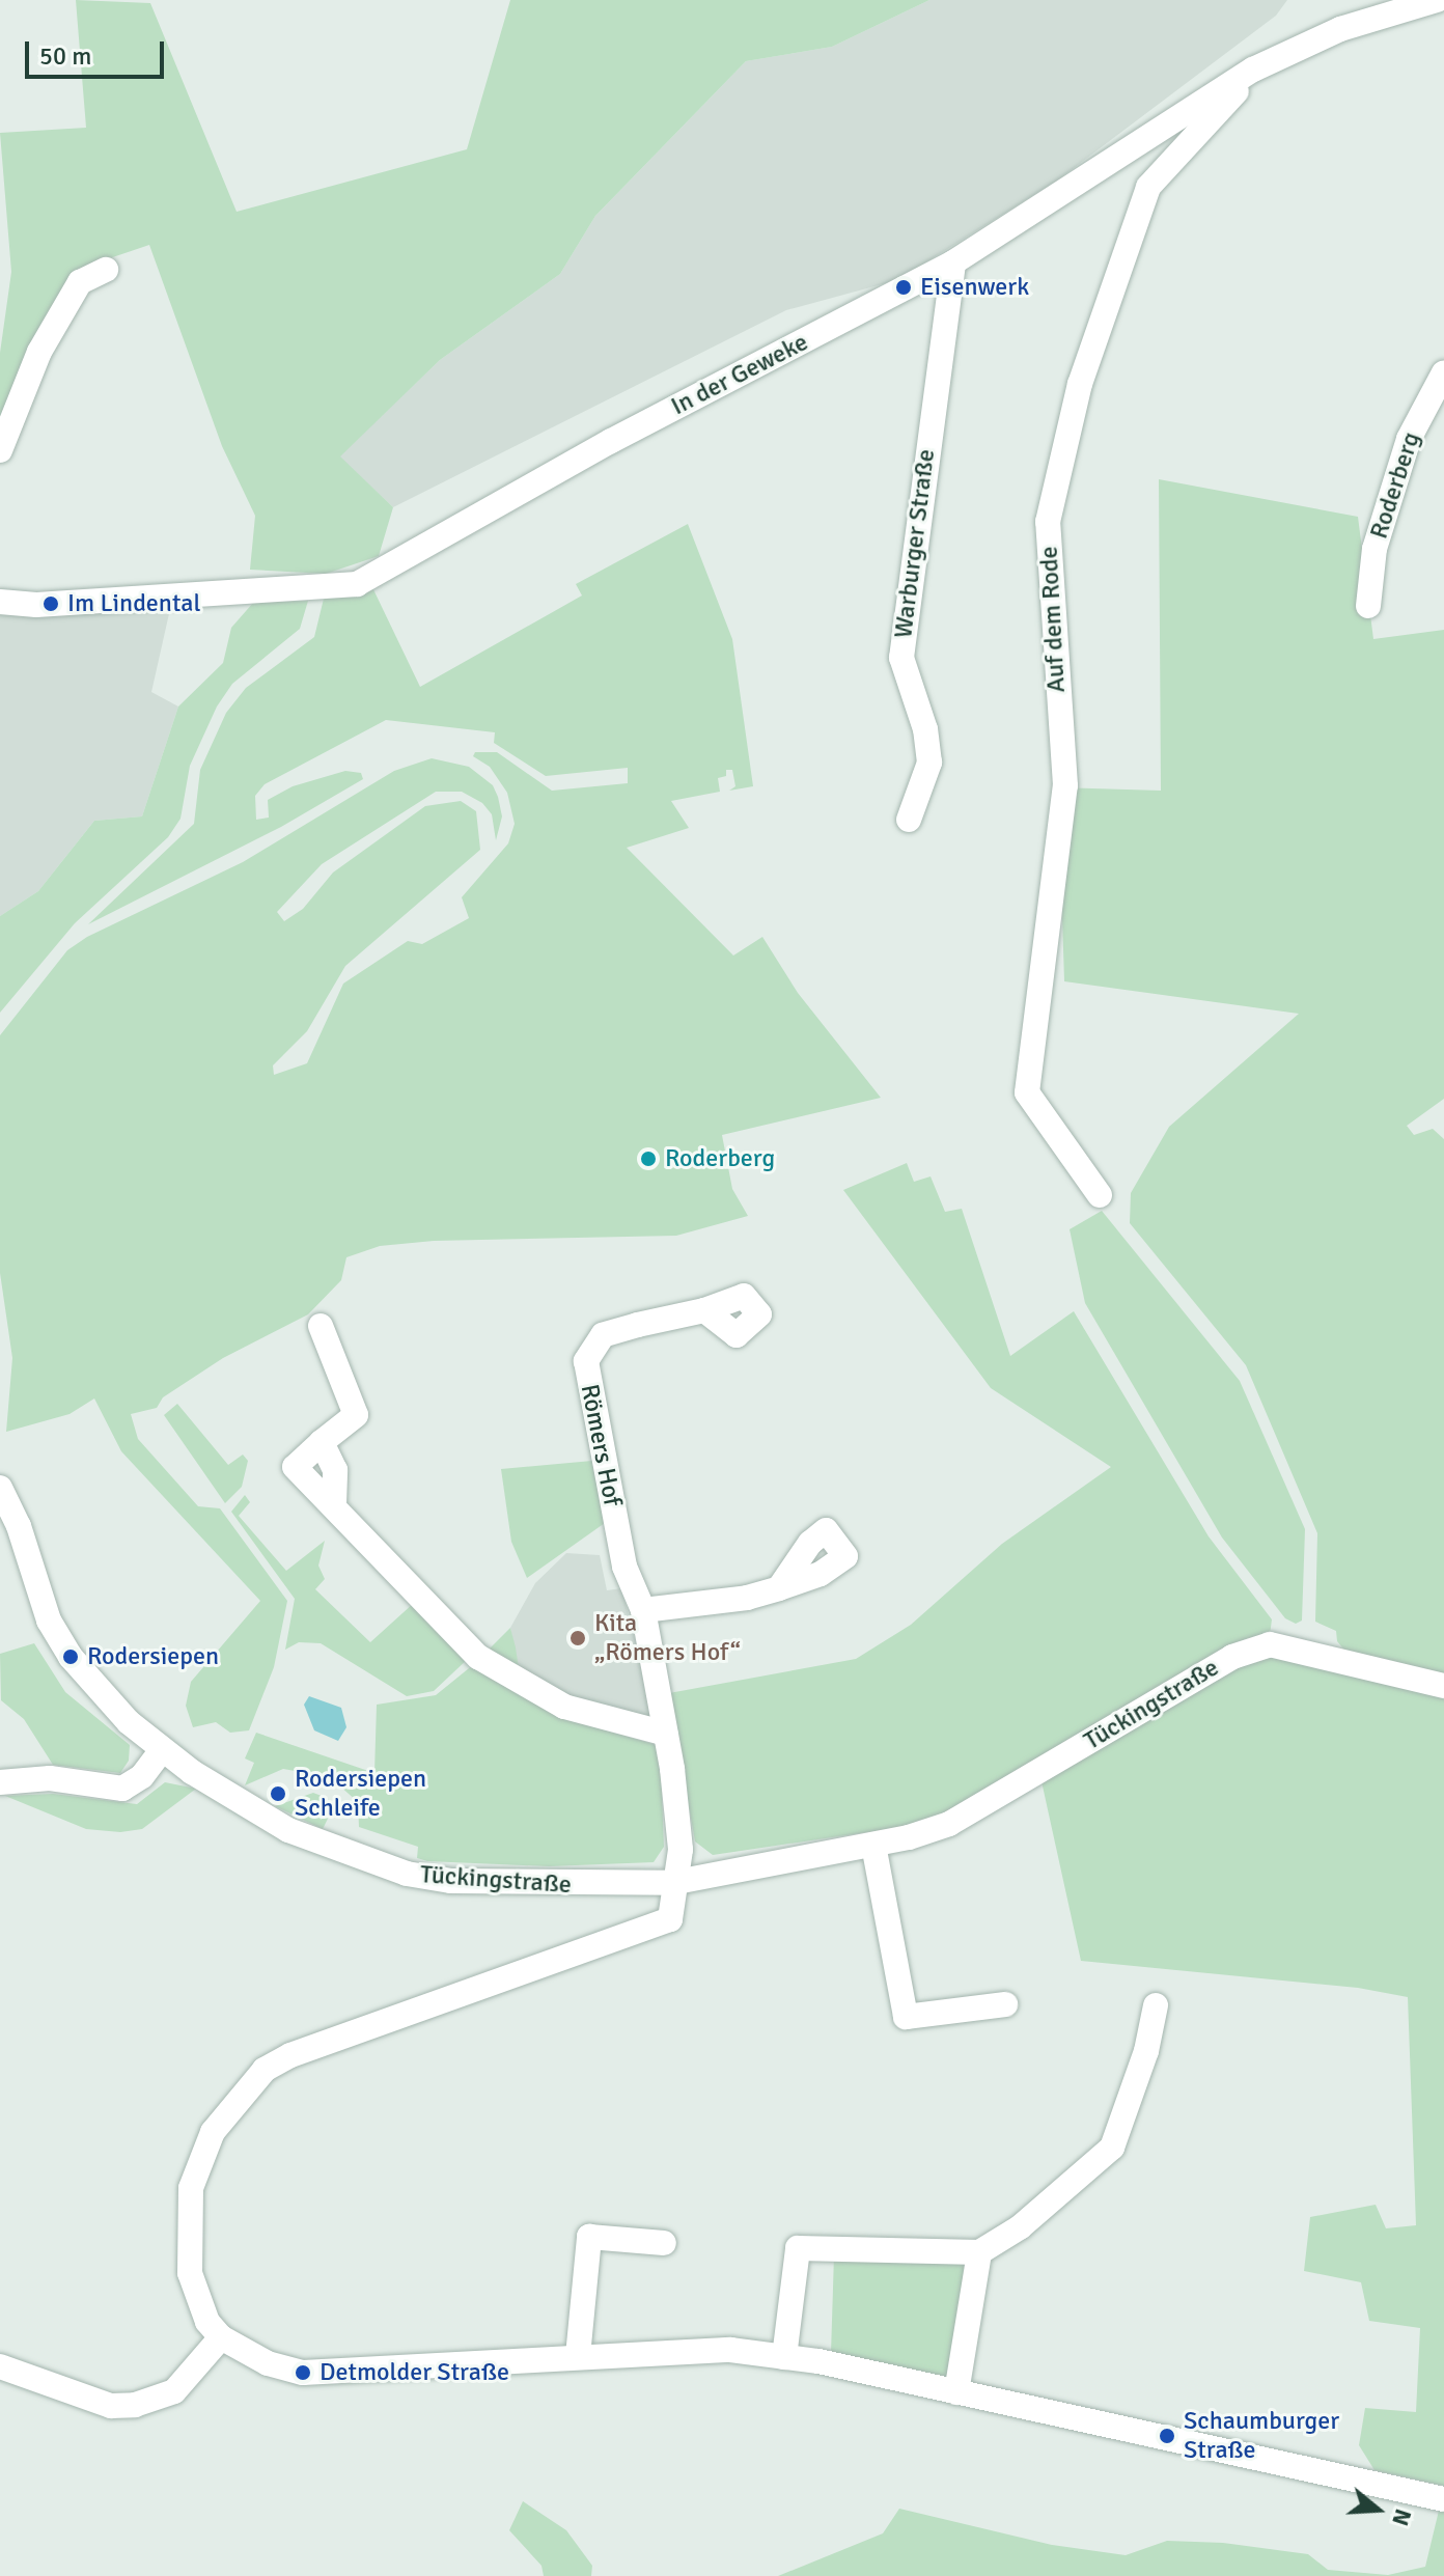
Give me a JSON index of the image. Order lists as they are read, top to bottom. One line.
{"streets":{"street":["In der Geweke","Roderberg","Warburger Straße","Auf dem Rode","Römers Hof","Tückingstraße"]},"crossings":[["In der Geweke","Warburger Straße"],["In der Geweke","Auf dem Rode"],["Römers Hof","Tückingstraße"]],"places":["Eisenwerk","Im Lindental","Roderberg","Kita „Römers Hof“","Rodersiepen","Rodersiepen Schleife","Detmolder Straße","Schaumburger Straße"],"scale_bar":"50 m","north":"right"}
